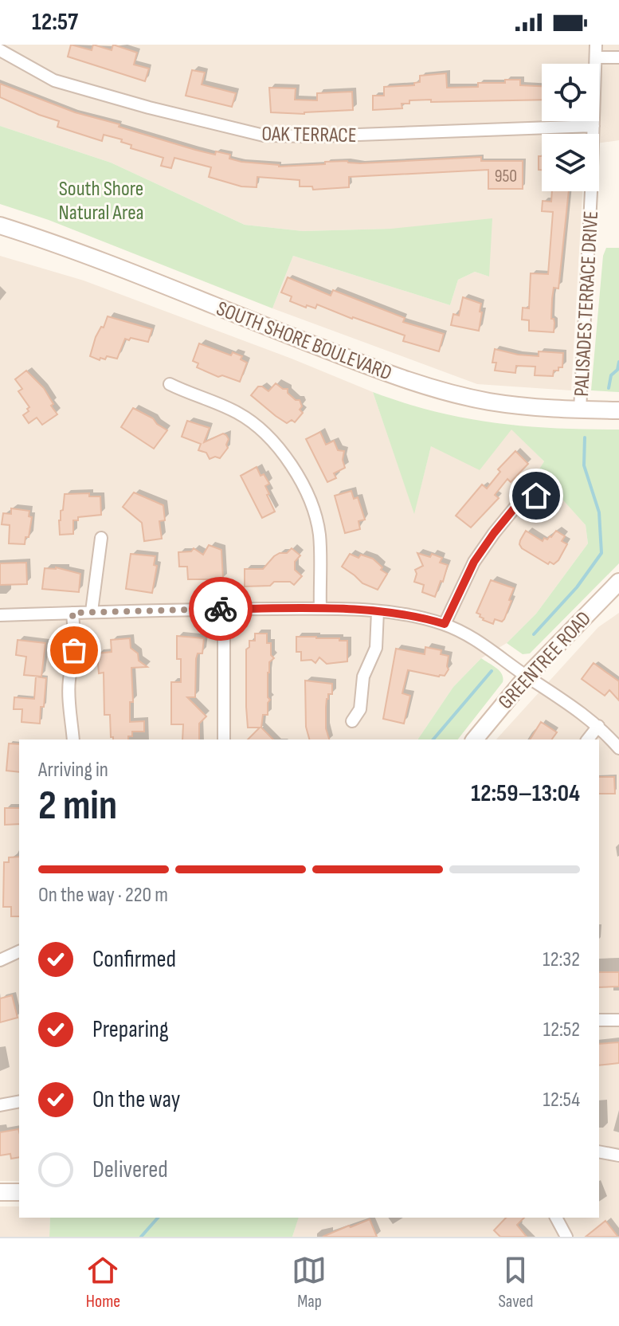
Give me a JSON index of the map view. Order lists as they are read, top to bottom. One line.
{"streets":{"main road":["SOUTH SHORE BOULEVARD","GREENTREE ROAD"],"street":["OAK TERRACE","PALISADES TERRACE DRIVE"]},"crossings":[["OAK TERRACE","PALISADES TERRACE DRIVE"],["PALISADES TERRACE DRIVE","SOUTH SHORE BOULEVARD"]],"parks":["South Shore Natural Area"],"house_numbers":["950"],"page":{"status":"12:57","heading":["2 min","Arriving in","12:59–13:04"],"bar":"On the way · 220 m","list":[["Confirmed","12:32"],["Preparing","12:52"],["On the way","12:54"],"Delivered"],"tabs":["Home","Map","Saved"]}}
